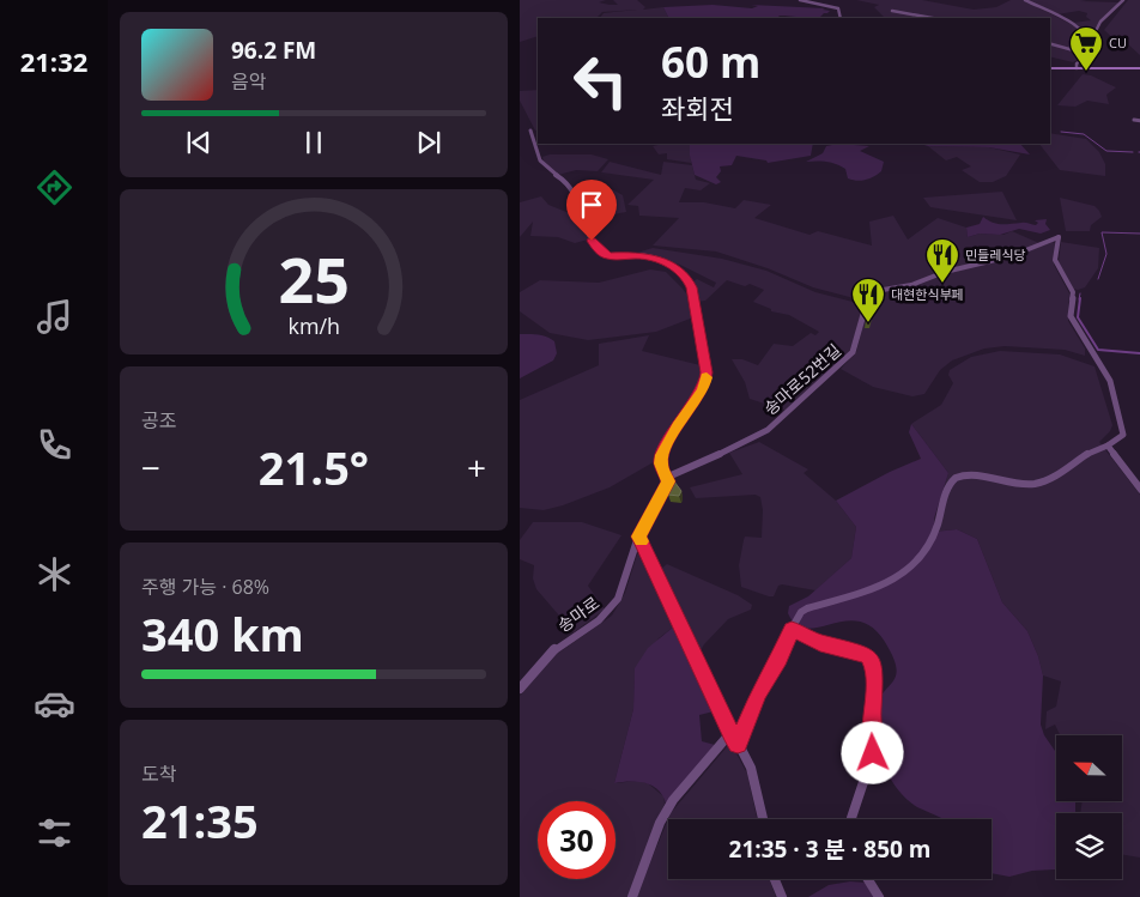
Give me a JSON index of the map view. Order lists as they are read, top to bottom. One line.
{"streets":{"street":["송마로52번길","송마로"]},"crossings":[["송마로52번길","송마로"]],"places":{"supermarket":["CU"],"restaurant":["민들레식당","대현한식부페"]},"north":"left","page":{"tabs":"21:32","turn":["60 m","좌회전"],"song":["96.2 FM","음악"],"tile":["공조",["주행 가능 · 68%","340 km"],["도착","21:35"]],"heat":["−","21.5°","+"],"limit":"30","trip":"21:35 · 3 분 · 850 m","gauge":["25","km/h"]}}
